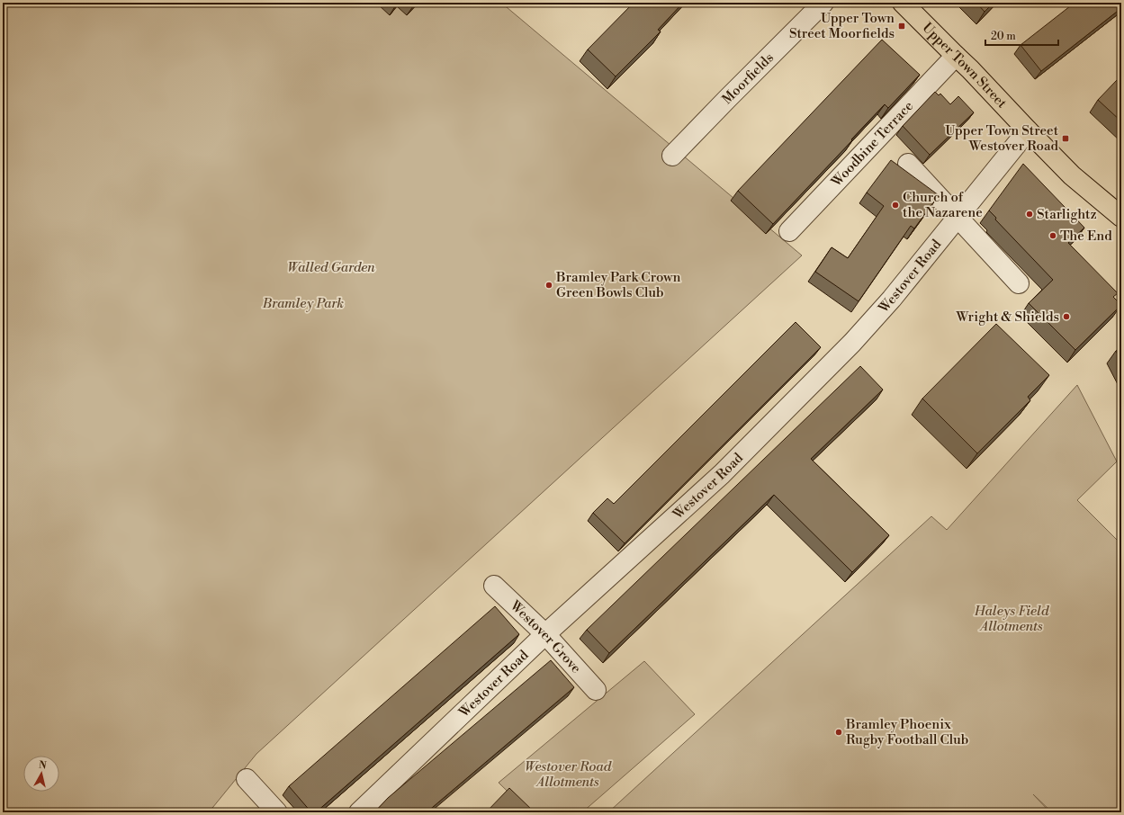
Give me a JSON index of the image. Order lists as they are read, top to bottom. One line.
{"streets":{"main road":["Upper Town Street"],"street":["Moorfields","Woodbine Terrace","Westover Road","Westover Grove"]},"crossings":[["Upper Town Street","Woodbine Terrace"],["Upper Town Street","Westover Road"],["Westover Road","Westover Grove"]],"parks":["Walled Garden","Bramley Park","Haleys Field Allotments","Westover Road Allotments"],"places":{"transit":["Upper Town Street Moorfields","Upper Town Street Westover Road"],"other":["Church of the Nazarene","Starlightz","The End","Bramley Park Crown Green Bowls Club","Wright & Shields","Bramley Phoenix Rugby Football Club"]},"scale_bar":"20 m","north":"top"}
